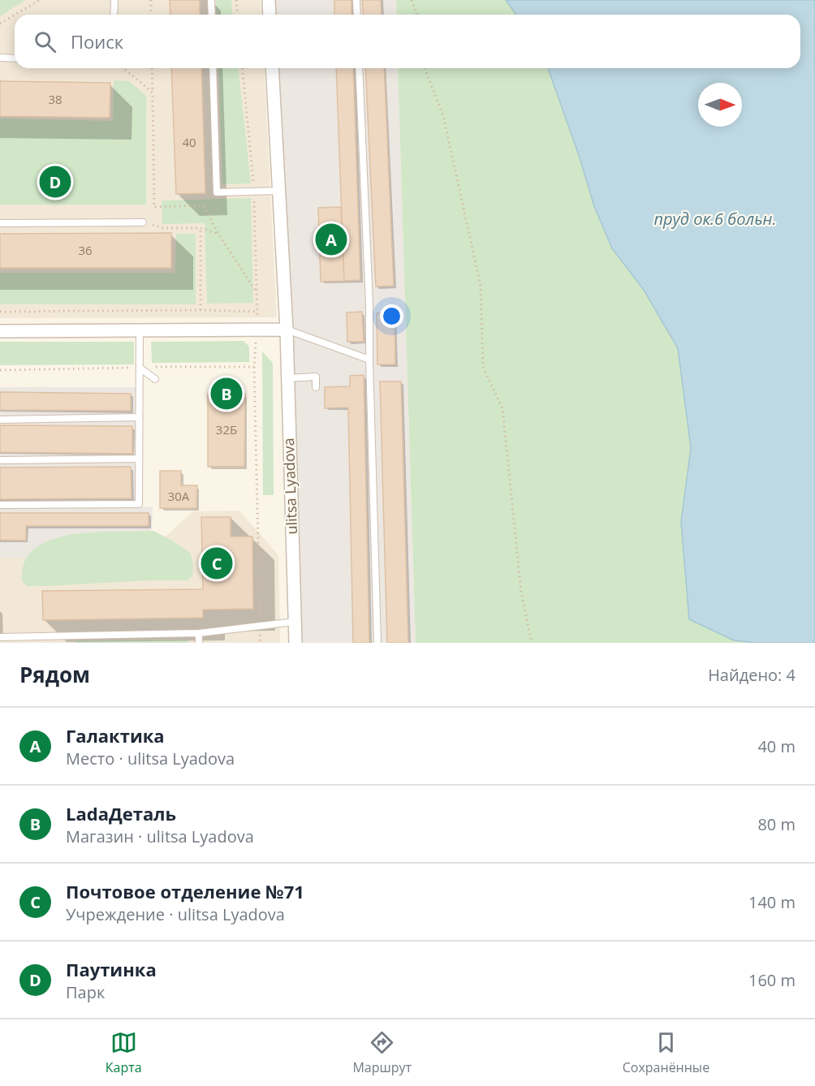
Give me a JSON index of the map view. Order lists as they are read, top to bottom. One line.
{"streets":{"street":["ulitsa Lyadova"]},"water":["пруд ок.6 больн."],"house_numbers":["38","40","36","32Б","30А"],"north":"right","page":{"search":"Поиск","pins":["D","A","B","C"],"heading":["Рядом","Найдено: 4"],"list":[{"mark":"A","name":"Галактика","note":"Место · ulitsa Lyadova","value":"40 m"},{"mark":"B","name":"LadaДеталь","note":"Магазин · ulitsa Lyadova","value":"80 m"},{"mark":"C","name":"Почтовое отделение №71","note":"Учреждение · ulitsa Lyadova","value":"140 m"},{"mark":"D","name":"Паутинка","note":"Парк","value":"160 m"}],"nav":["Карта","Маршрут","Сохранённые"]}}
